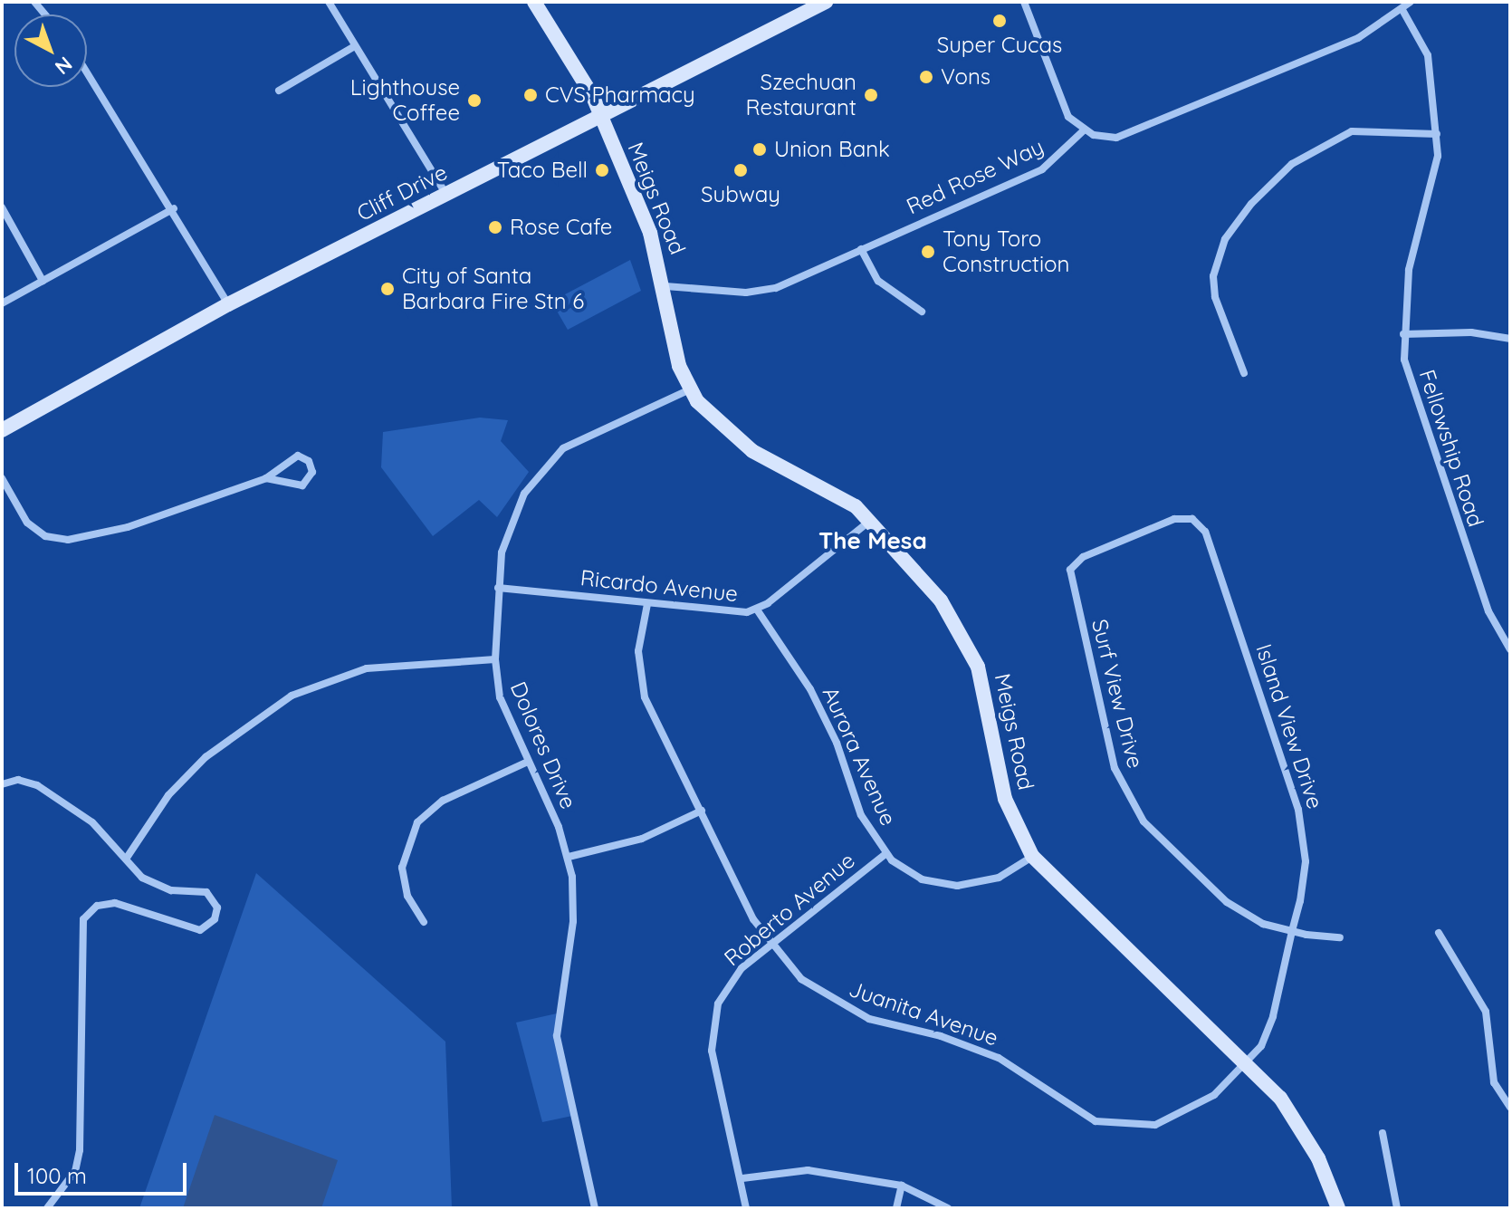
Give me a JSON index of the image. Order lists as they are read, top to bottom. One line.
{"streets":{"main road":["Cliff Drive","Meigs Road"],"street":["Red Rose Way","Fellowship Road","Ricardo Avenue","Surf View Drive","Island View Drive","Dolores Drive","Aurora Avenue","Roberto Avenue","Juanita Avenue"]},"crossings":[["Red Rose Way","Meigs Road"],["Cliff Drive","Meigs Road"],["Meigs Road","Ricardo Avenue"],["Meigs Road","Island View Drive"],["Meigs Road","Dolores Drive"],["Meigs Road","Aurora Avenue"],["Meigs Road","Juanita Avenue"],["Ricardo Avenue","Dolores Drive"],["Ricardo Avenue","Aurora Avenue"],["Ricardo Avenue","Juanita Avenue"],["Surf View Drive","Island View Drive"],["Island View Drive","Juanita Avenue"],["Aurora Avenue","Roberto Avenue"],["Roberto Avenue","Juanita Avenue"]],"districts":["The Mesa"],"places":["Super Cucas","Vons","CVS Pharmacy","Szechuan Restaurant","Lighthouse Coffee","Union Bank","Taco Bell","Subway","Rose Cafe","Tony Toro Construction","City of Santa Barbara Fire Stn 6"],"scale_bar":"100 m","north":"bottom right"}
